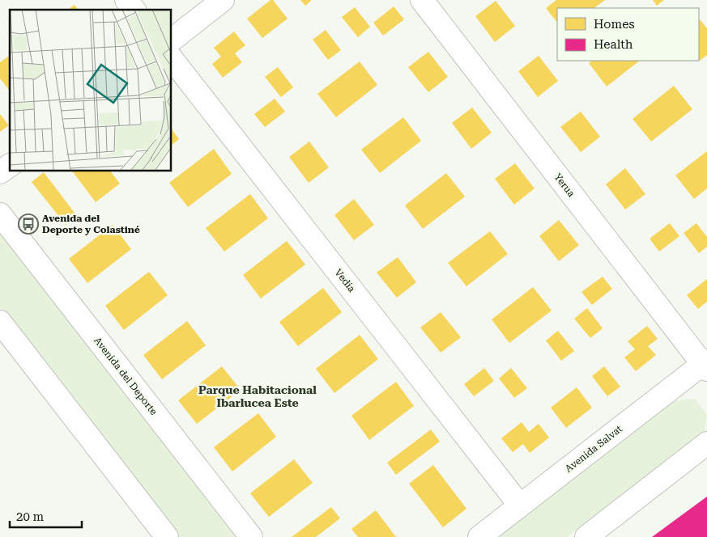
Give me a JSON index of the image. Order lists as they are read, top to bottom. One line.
{"streets":{"street":["Yerua","Vedia","Avenida del Deporte","Avenida Salvat"]},"crossings":[["Yerua","Avenida Salvat"],["Vedia","Avenida Salvat"]],"districts":["Parque Habitacional Ibarlucea Este"],"places":{"bus stop":["Avenida del Deporte y Colastiné"]},"legend":["Homes","Health"],"scale_bar":"20 m"}
